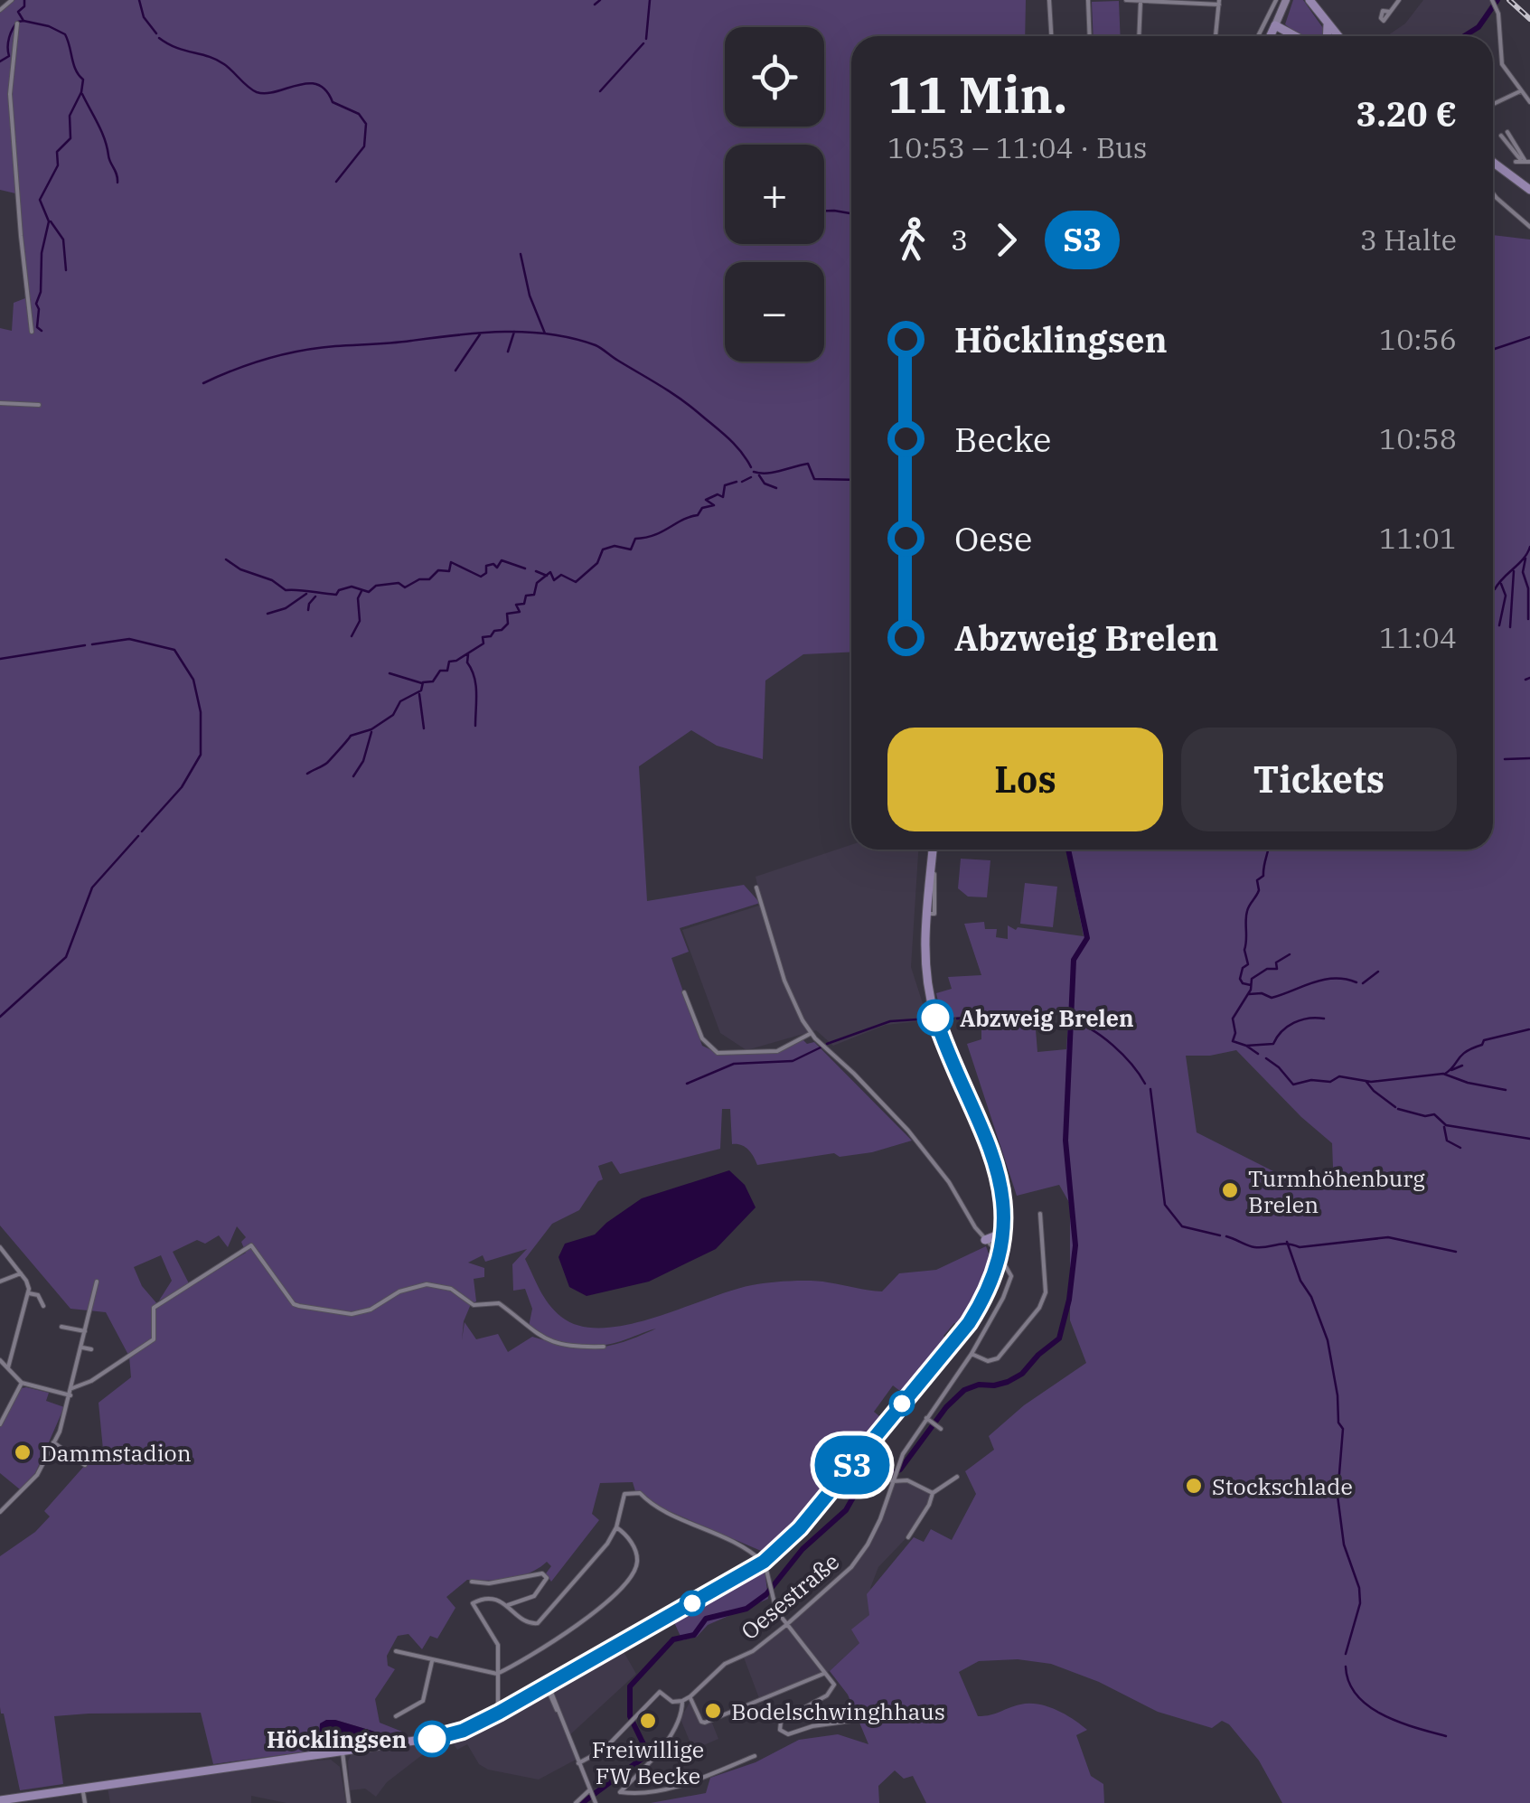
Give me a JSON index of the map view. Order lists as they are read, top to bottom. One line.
{"streets":{"street":["Oesestraße"]},"places":["Abzweig Brelen","Turmhöhenburg Brelen","Dammstadion","Stockschlade","Bodelschwinghhaus","Freiwillige FW Becke","Höcklingsen"],"lines":["bus line S3"],"page":{"on_map":"S3","map_buttons":["+","−"],"heading":["11 Min.","10:53 – 11:04 · Bus","3.20 €"],"legs":["3","S3","3 Halte"],"list":[{"name":"Höcklingsen","value":"10:56"},{"name":"Becke","value":"10:58"},{"name":"Oese","value":"11:01"},{"name":"Abzweig Brelen","value":"11:04"}],"buttons":["Los","Tickets"]}}
